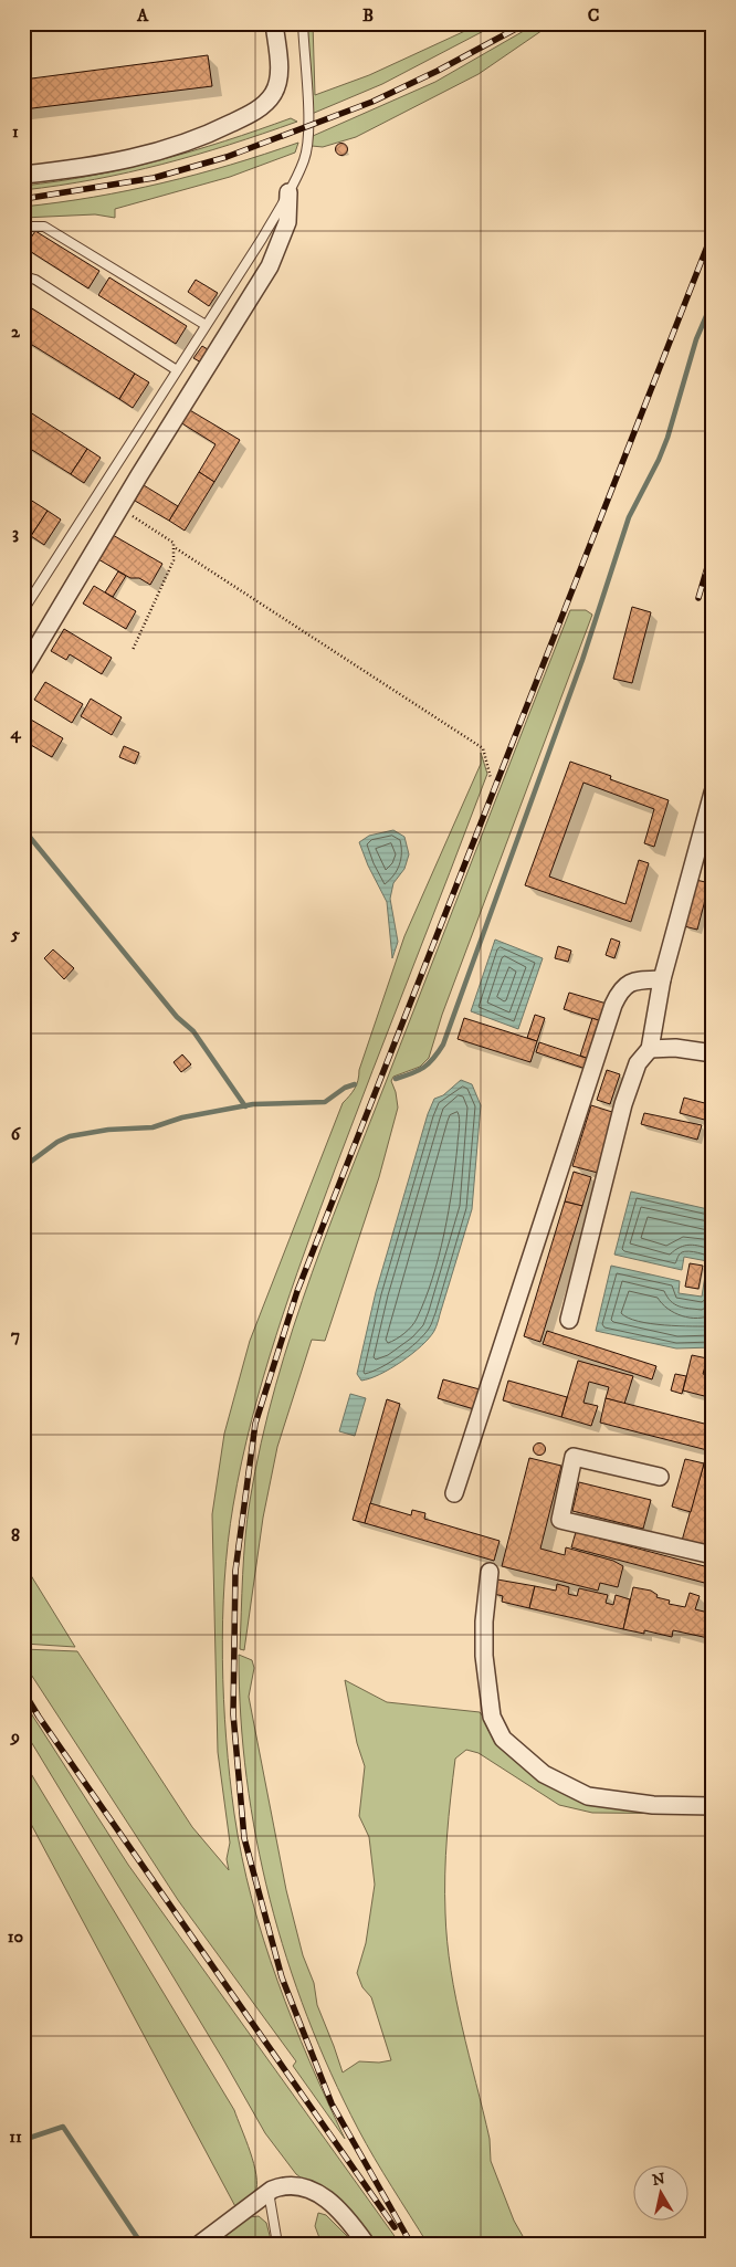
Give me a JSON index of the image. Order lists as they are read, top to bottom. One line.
{"north":"top","grid":{"columns":["A","B","C"],"rows":["1","2","3","4","5","6","7","8","9","10","11"]}}
